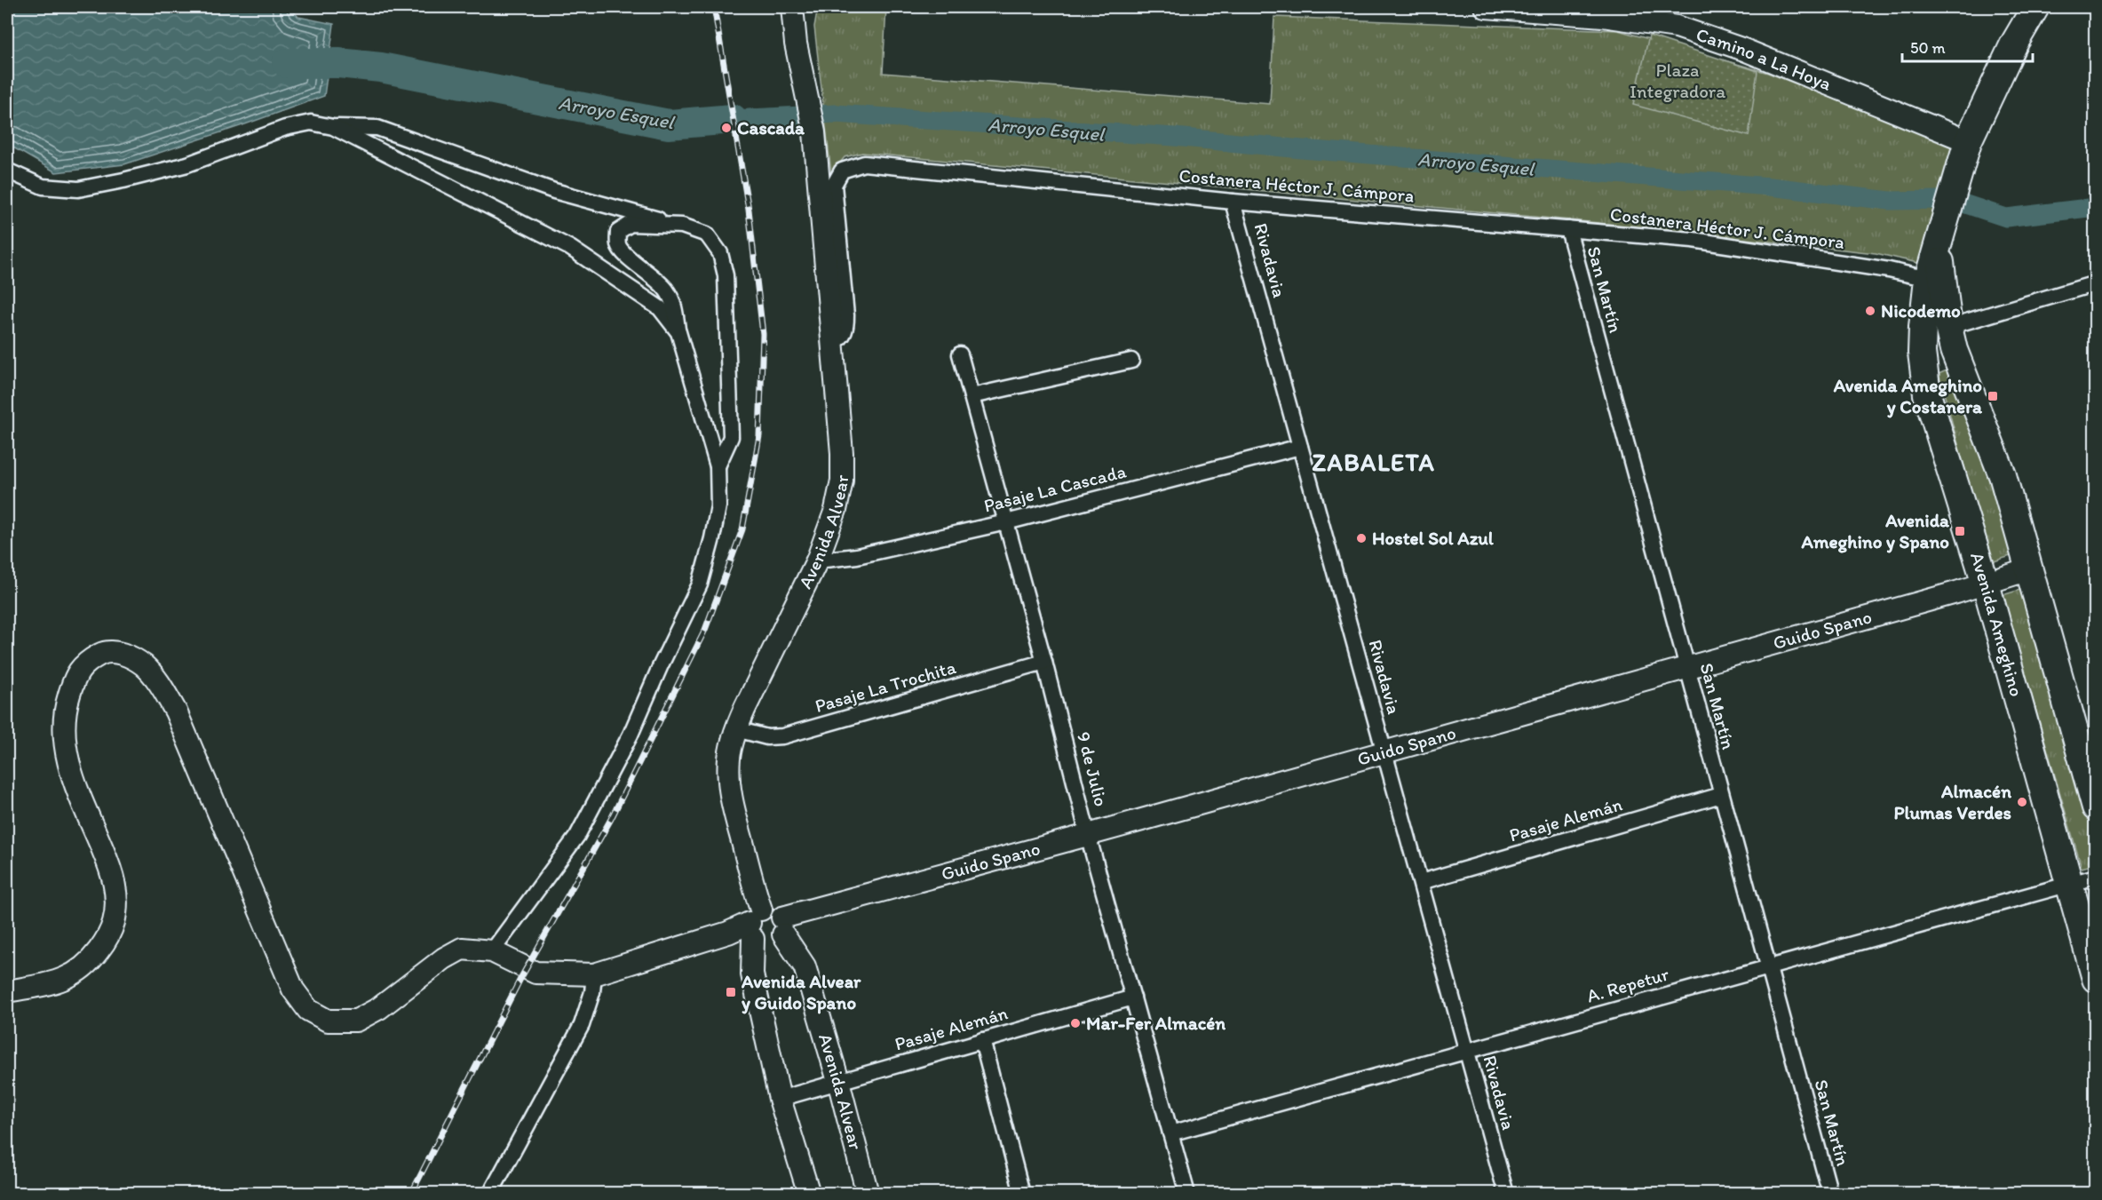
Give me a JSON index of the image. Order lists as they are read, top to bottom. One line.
{"streets":{"highway":["Avenida Ameghino"],"street":["Camino a La Hoya","Costanera Héctor J. Cámpora","Rivadavia","San Martín","Pasaje La Cascada","Avenida Alvear","Guido Spano","Pasaje La Trochita","9 de Julio","Pasaje Alemán","A. Repetur"]},"crossings":[["Camino a La Hoya","Avenida Ameghino"],["Costanera Héctor J. Cámpora","Rivadavia"],["Costanera Héctor J. Cámpora","San Martín"],["Costanera Héctor J. Cámpora","Avenida Alvear"],["Costanera Héctor J. Cámpora","Avenida Ameghino"],["Rivadavia","Pasaje La Cascada"],["Rivadavia","Guido Spano"],["Rivadavia","Pasaje Alemán"],["Rivadavia","A. Repetur"],["San Martín","Guido Spano"],["San Martín","Pasaje Alemán"],["San Martín","A. Repetur"],["Pasaje La Cascada","Avenida Alvear"],["Pasaje La Cascada","9 de Julio"],["Avenida Alvear","Guido Spano"],["Avenida Alvear","Pasaje La Trochita"],["Avenida Alvear","Pasaje Alemán"],["Avenida Ameghino","Guido Spano"],["Avenida Ameghino","A. Repetur"],["Guido Spano","9 de Julio"],["Pasaje La Trochita","9 de Julio"],["9 de Julio","Pasaje Alemán"],["9 de Julio","A. Repetur"]],"districts":["ZABALETA"],"water":["Arroyo Esquel"],"parks":["Plaza Integradora"],"places":{"other":["Cascada","Nicodemo","Hostel Sol Azul","Almacén Plumas Verdes","Mar-Fer Almacén"],"transit":["Avenida Ameghino y Costanera","Avenida Ameghino y Spano","Avenida Alvear y Guido Spano"]},"scale_bar":"50 m"}
